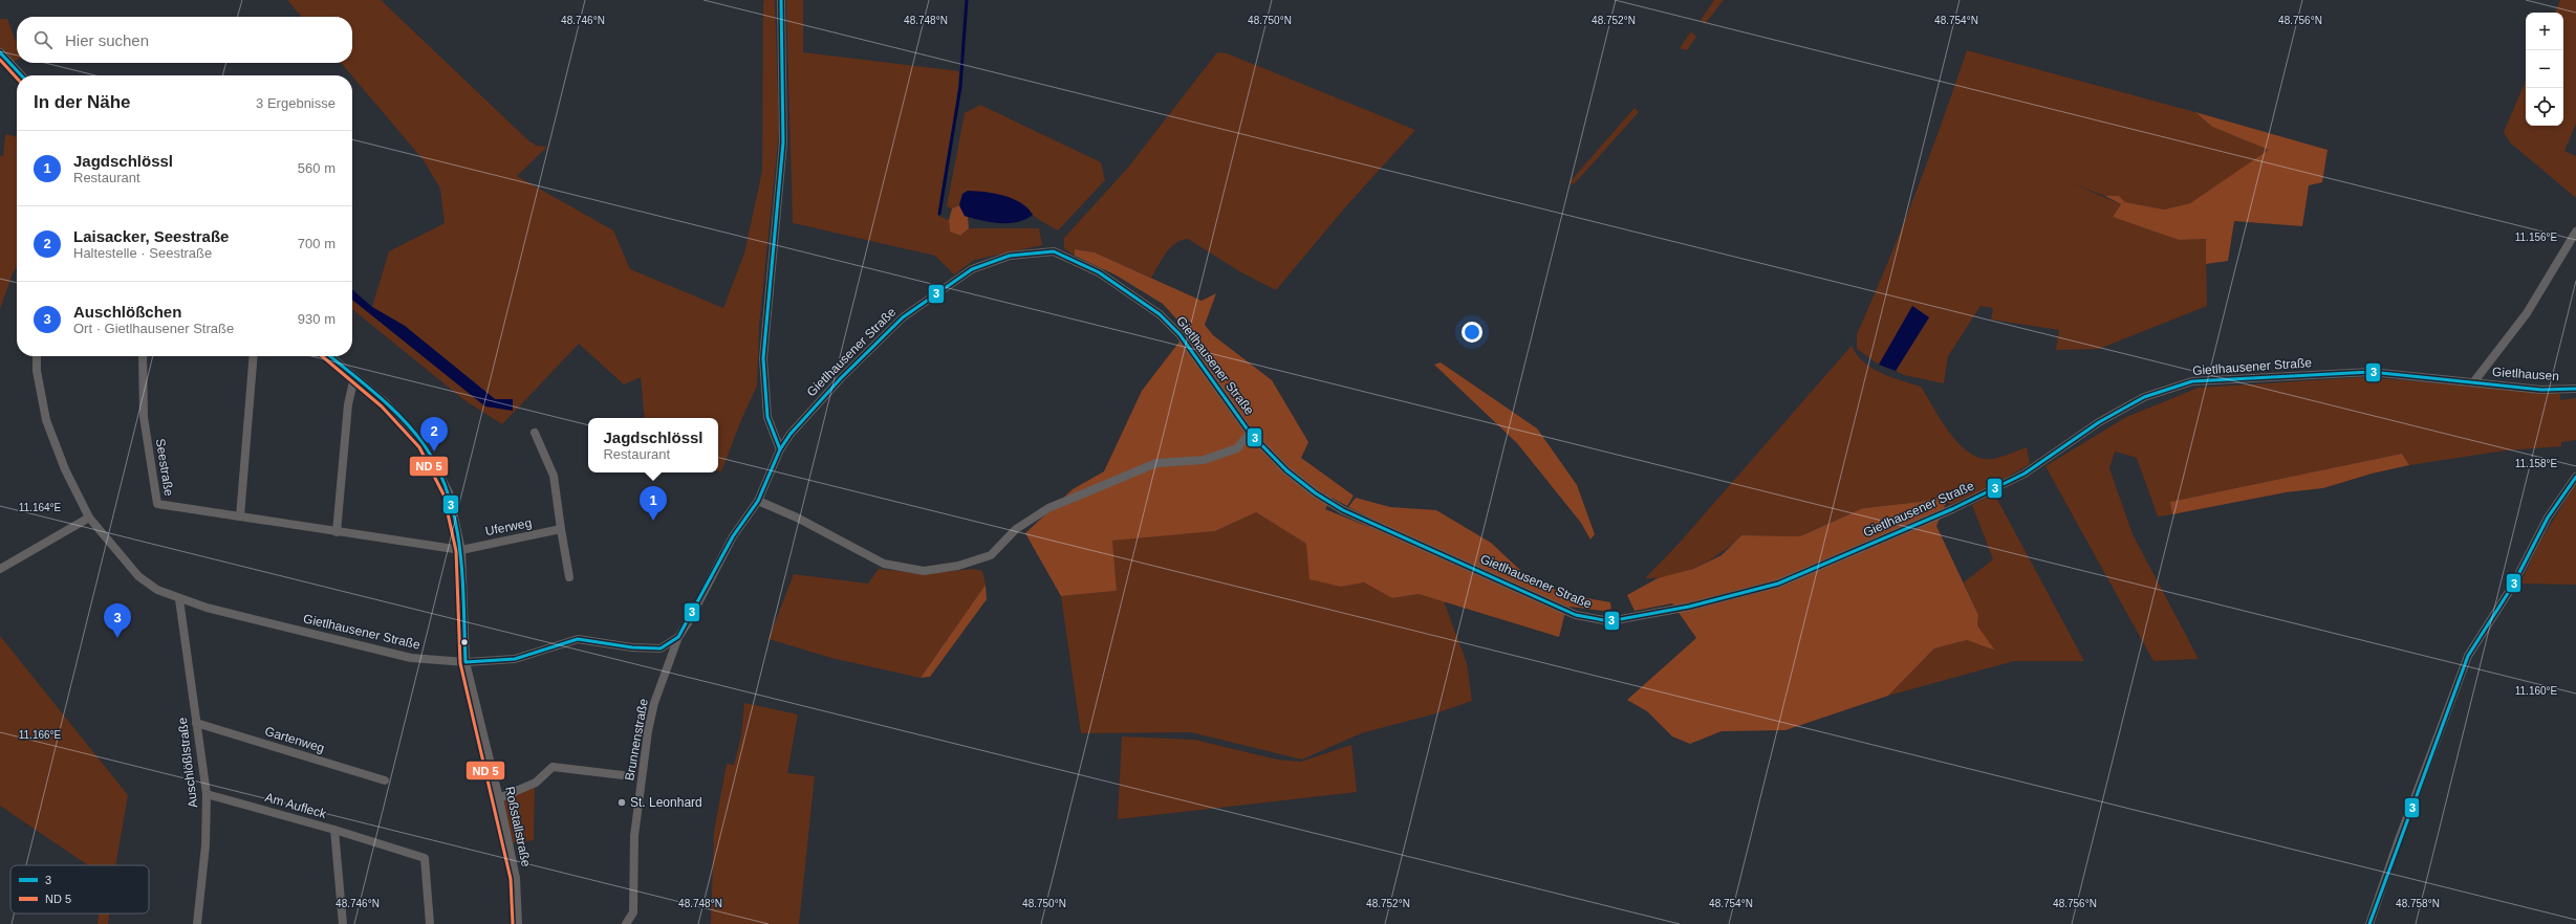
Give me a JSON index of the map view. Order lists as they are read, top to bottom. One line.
{"streets":{"street":["Gietlhausener Straße","Gietlhausen","Seestraße","Uferweg","Gartenweg","Brunnenstraße","Auschlößlstraße","Am Aufleck","Roßstallstraße"]},"crossings":[["Gietlhausener Straße","Gietlhausen"],["Gietlhausener Straße","Brunnenstraße"],["Gietlhausener Straße","Auschlößlstraße"],["Gietlhausener Straße","Roßstallstraße"],["Seestraße","Uferweg"],["Gartenweg","Auschlößlstraße"],["Auschlößlstraße","Am Aufleck"]],"places":["St. Leonhard"],"lines":["transit line 3"],"legend":["3","ND 5"],"page":{"map_buttons":["+","−"],"search":"Hier suchen","heading":["In der Nähe","3 Ergebnisse"],"list":[{"mark":"1","name":"Jagdschlössl","note":"Restaurant","value":"560 m"},{"mark":"2","name":"Laisacker, Seestraße","note":"Haltestelle · Seestraße","value":"700 m"},{"mark":"3","name":"Auschlößchen","note":"Ort · Gietlhausener Straße","value":"930 m"}],"pins":["2","1","3"],"popup":["Jagdschlössl","Restaurant"]},"coordinates":["48.746°N","48.748°N","48.750°N","48.752°N","48.754°N","48.756°N","11.156°E","11.158°E","11.164°E","11.160°E","11.166°E","48.758°N"]}
